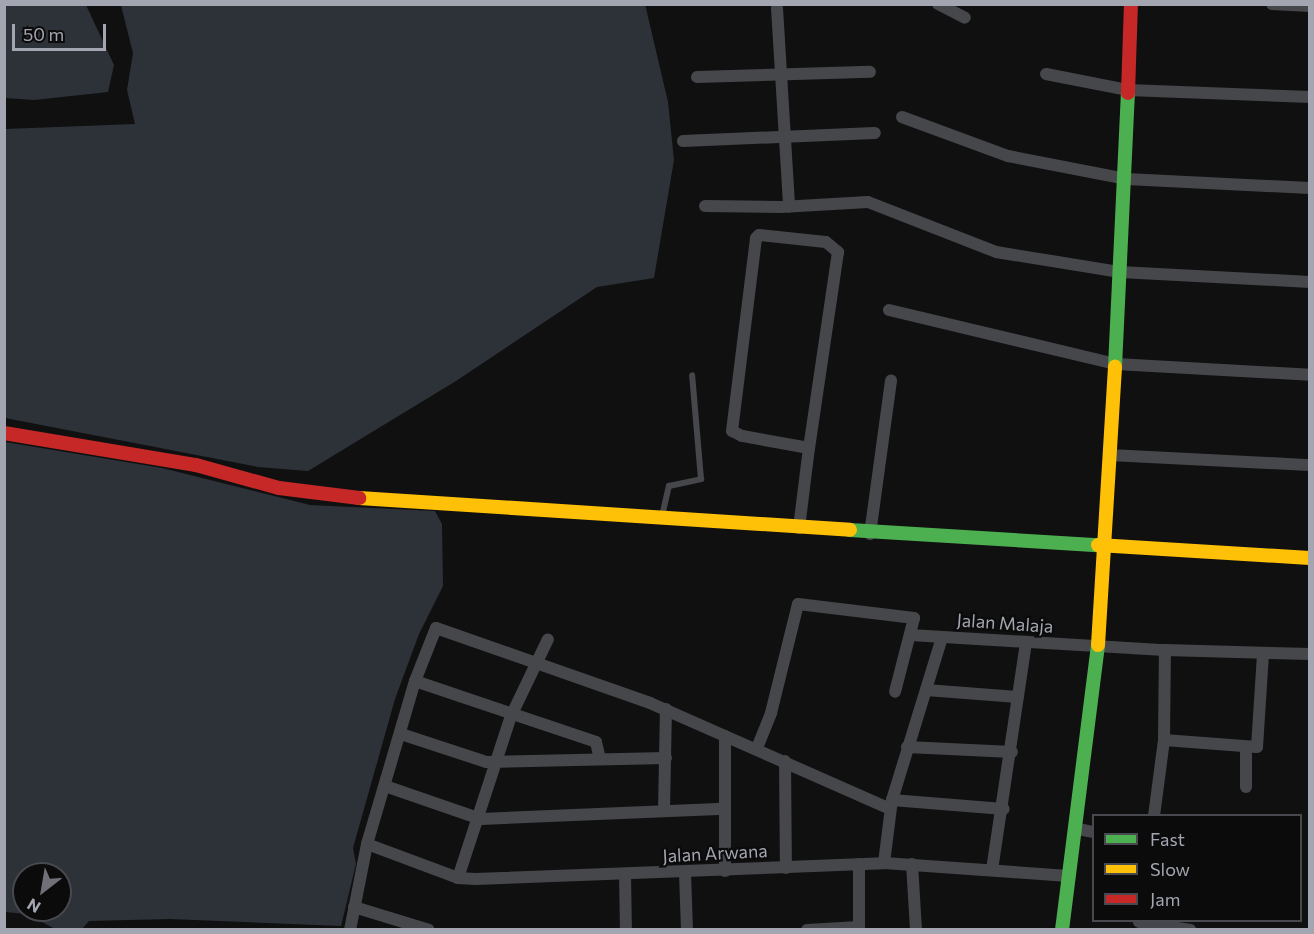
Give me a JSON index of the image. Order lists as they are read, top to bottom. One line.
{"streets":{"street":["Jalan Malaja","Jalan Arwana"]},"legend":["Fast","Slow","Jam"],"scale_bar":"50 m","north":"bottom left"}
